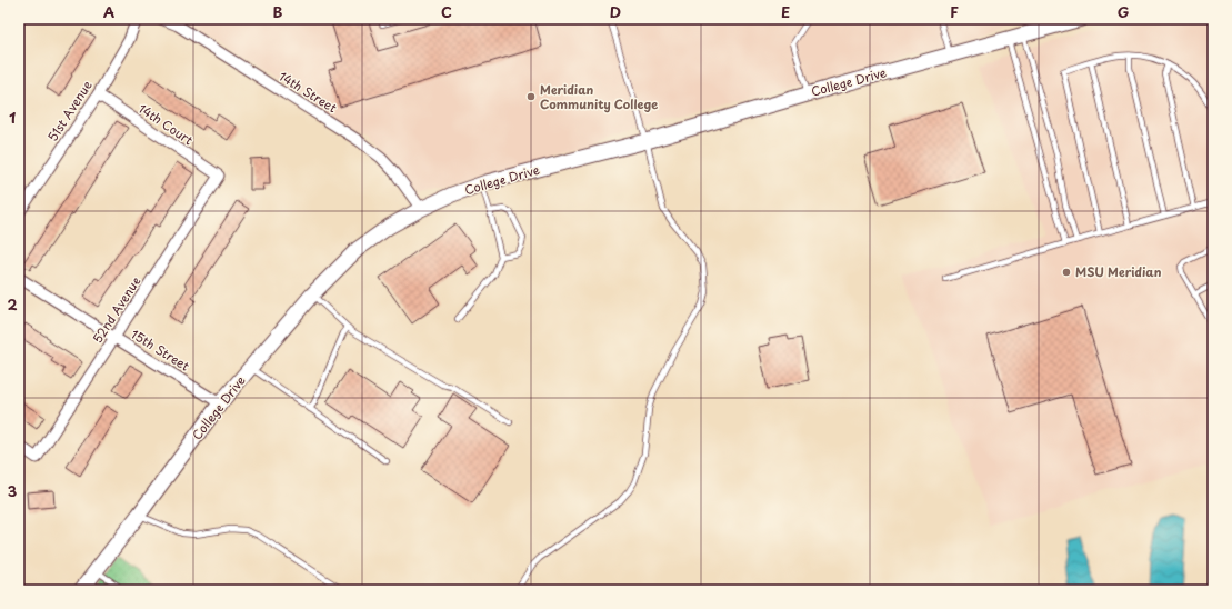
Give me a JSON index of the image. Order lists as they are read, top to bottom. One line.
{"streets":{"street":["College Drive","14th Street","51st Avenue","14th Court","52nd Avenue","15th Street"]},"crossings":[["College Drive","14th Street"],["College Drive","15th Street"],["51st Avenue","14th Court"],["14th Court","52nd Avenue"],["52nd Avenue","15th Street"]],"places":["Meridian Community College","MSU Meridian"],"grid":{"columns":["A","B","C","D","E","F","G"],"rows":["1","2","3"]}}
